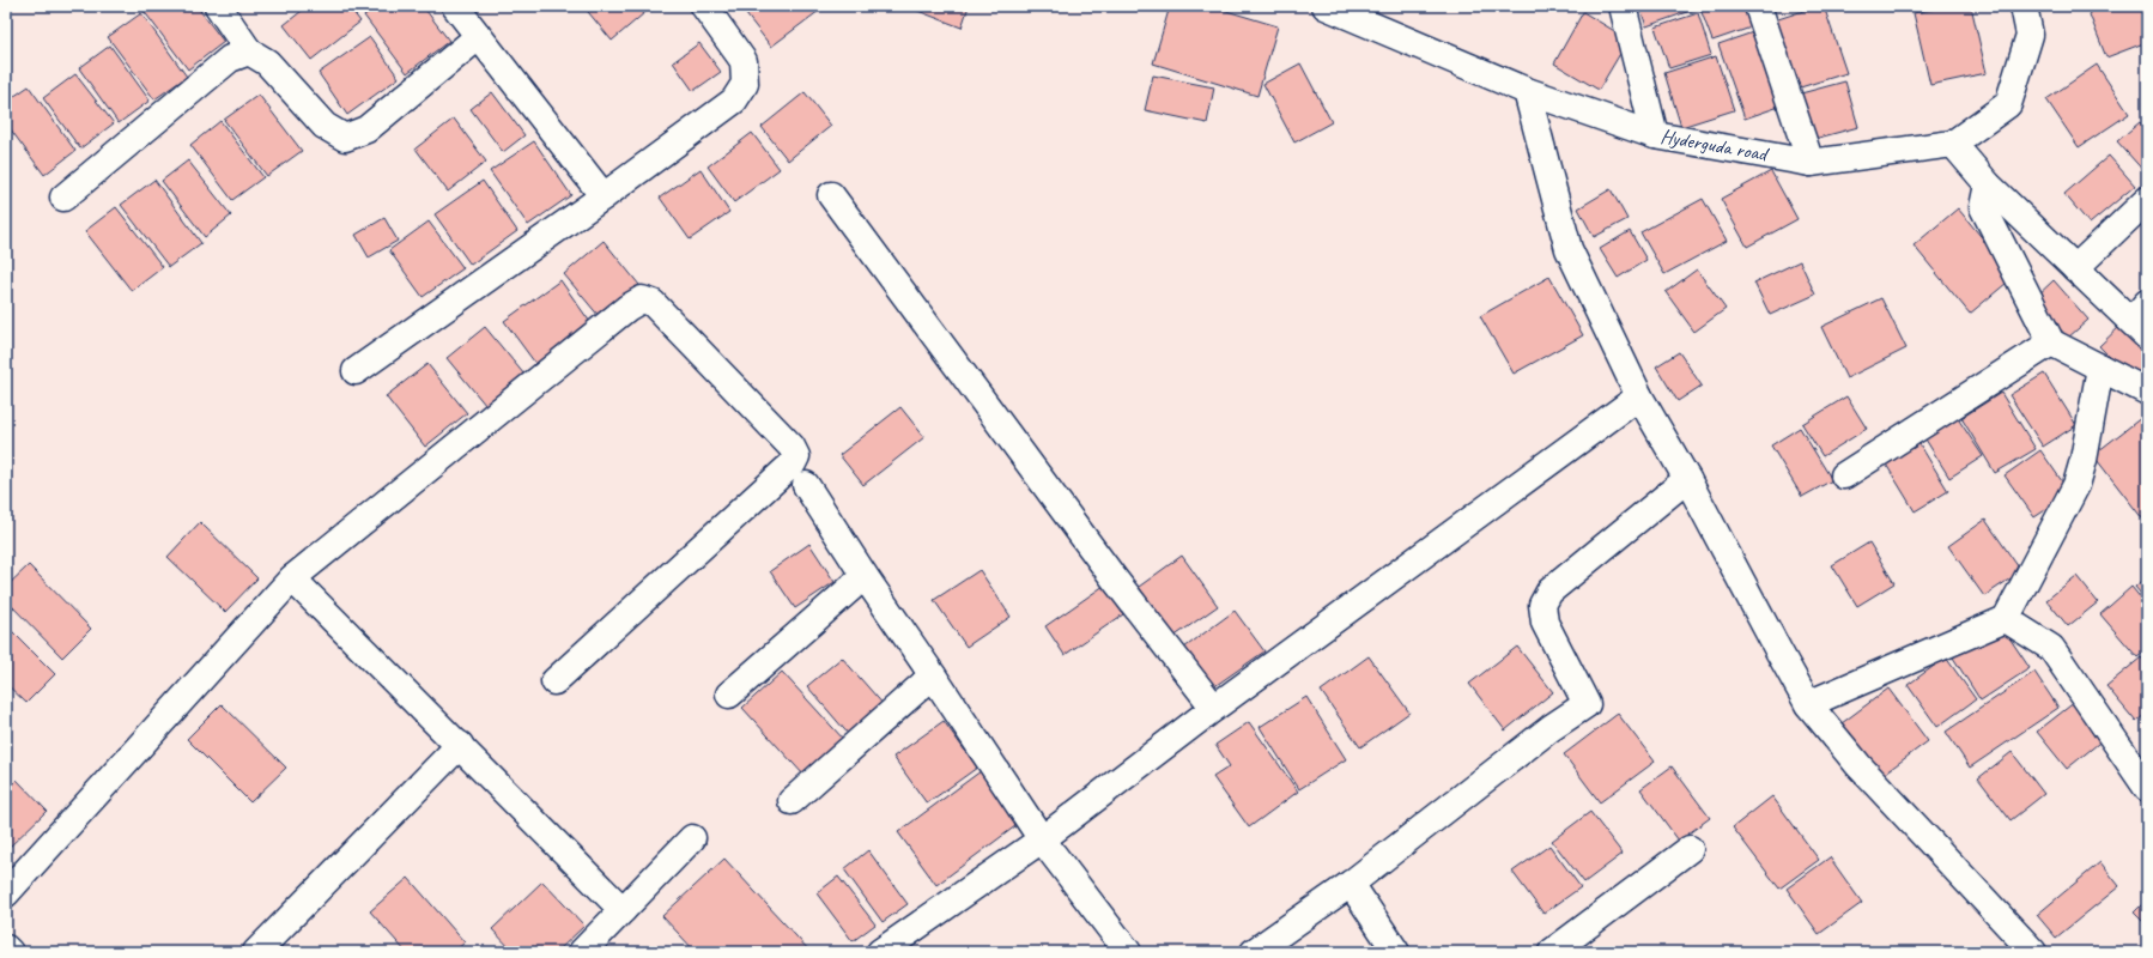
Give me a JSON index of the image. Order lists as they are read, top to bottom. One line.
{"streets":{"street":["Hyderguda road"]}}
